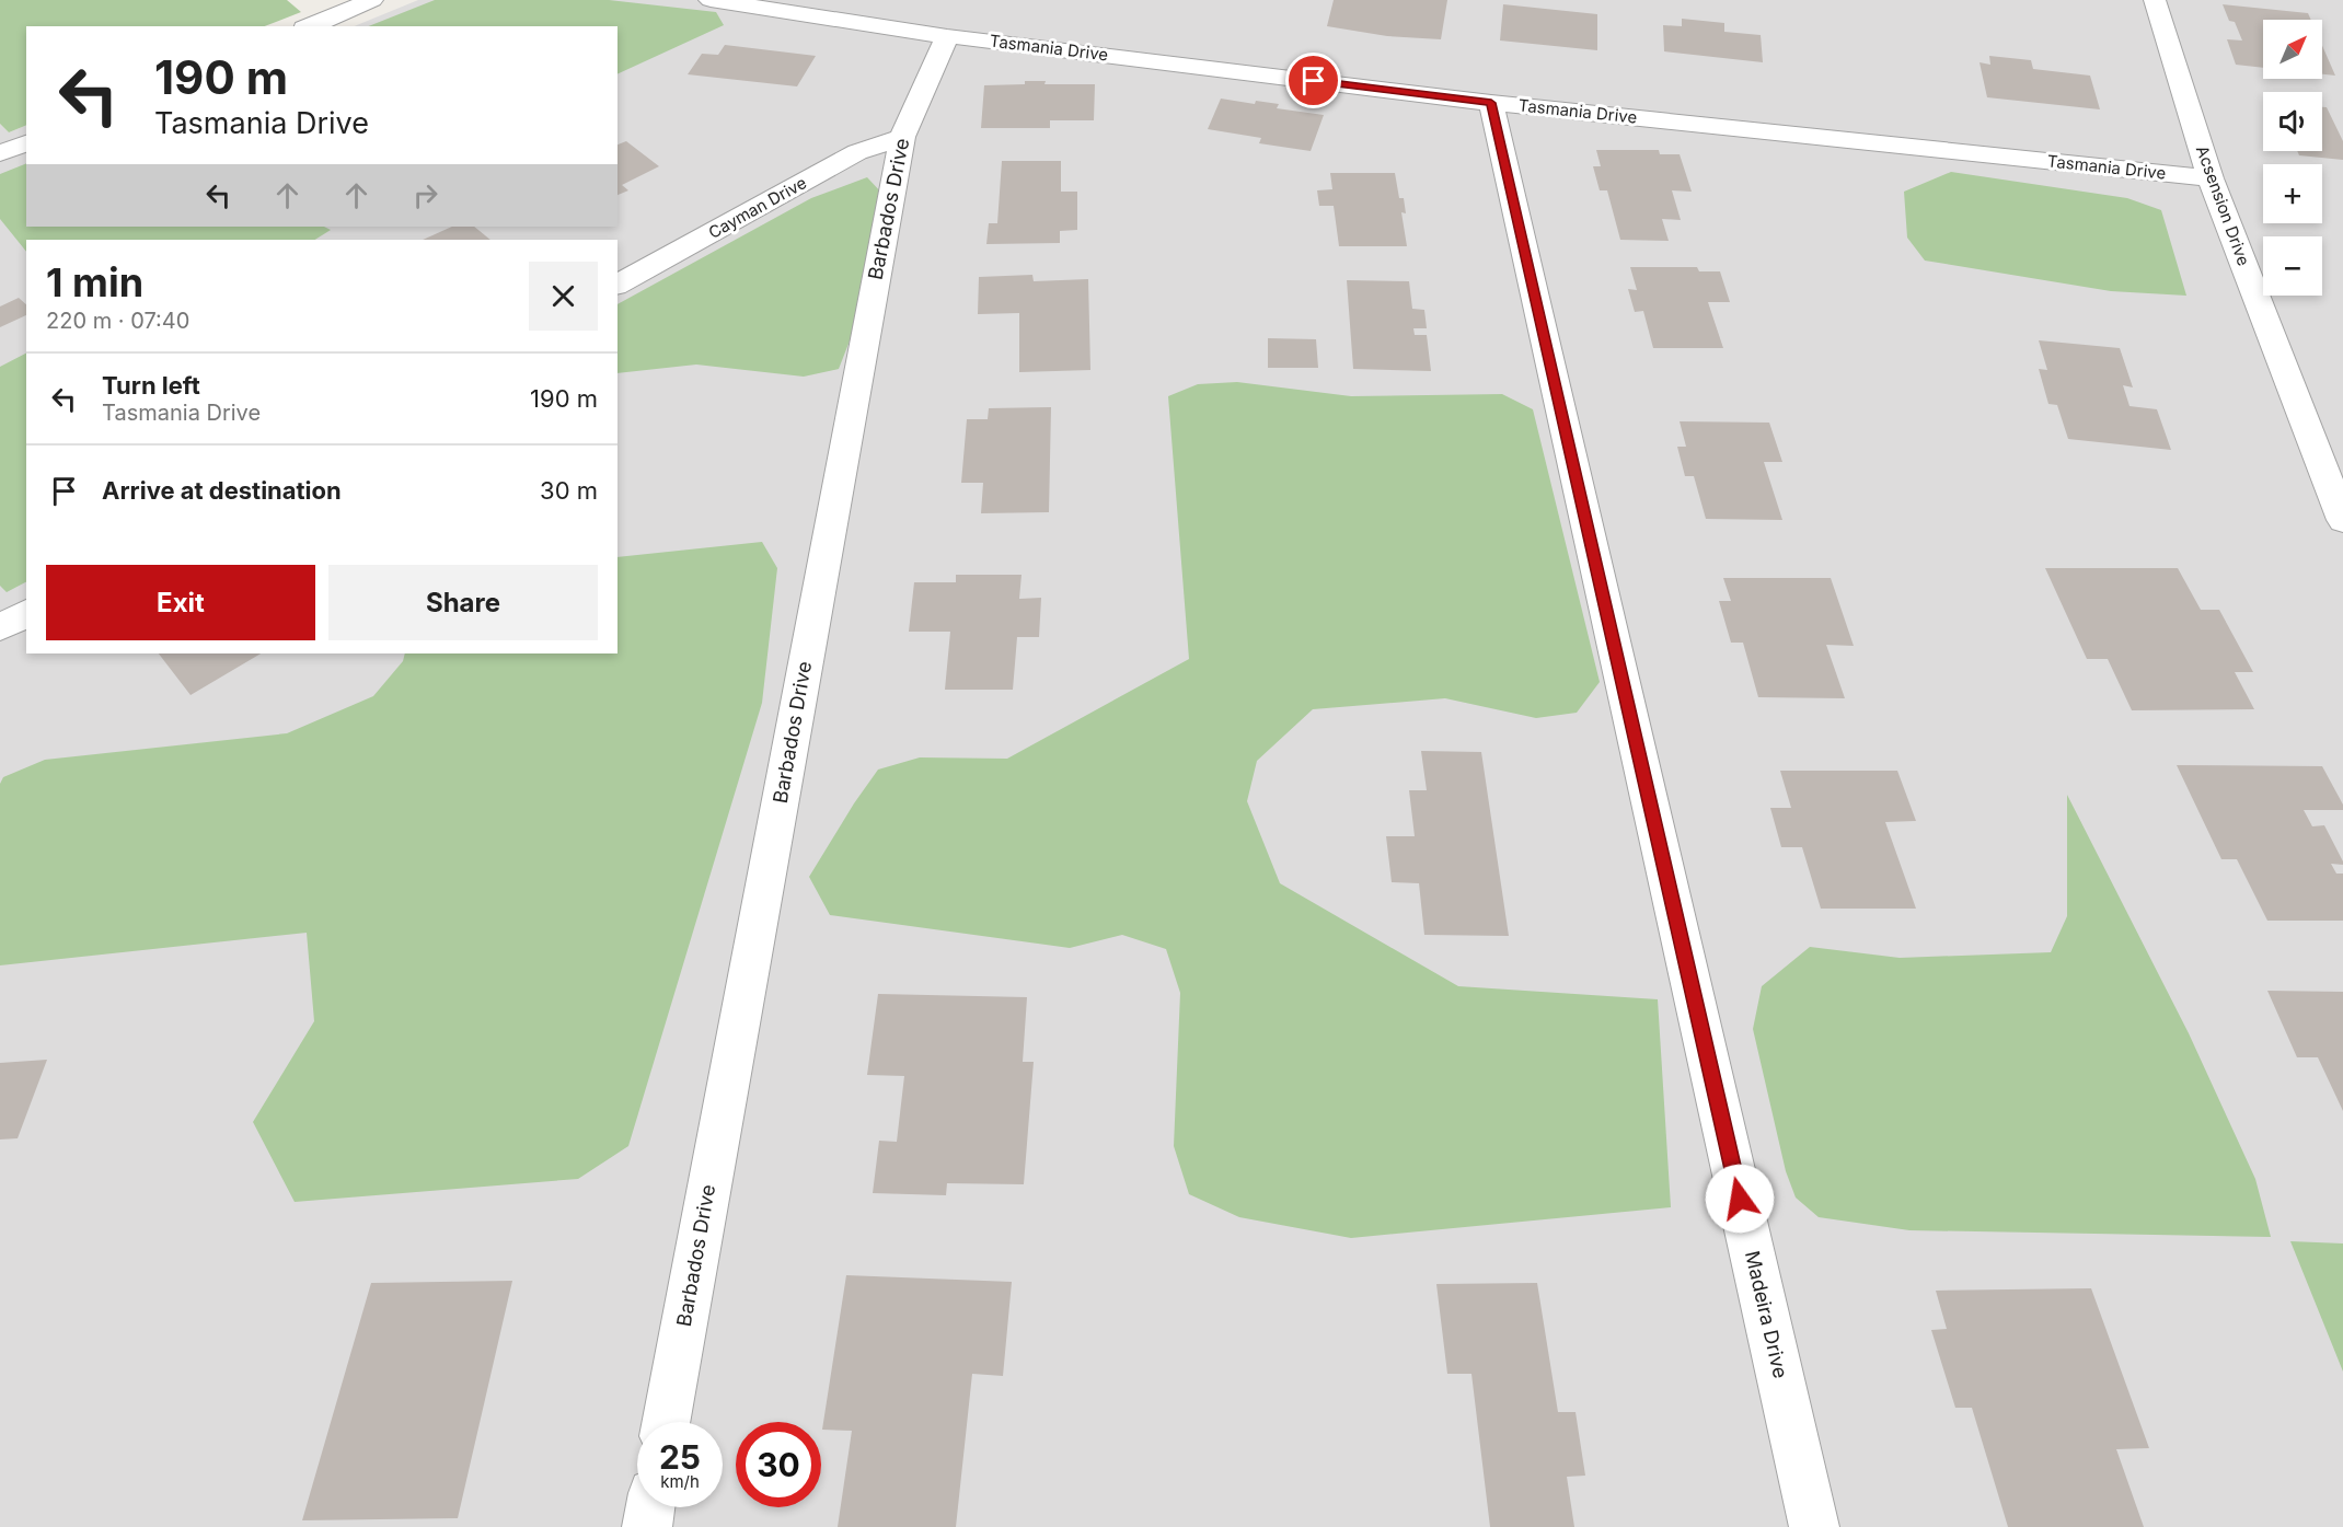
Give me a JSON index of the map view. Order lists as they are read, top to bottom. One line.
{"streets":{"street":["Tasmania Drive","Acsension Drive","Cayman Drive","Barbados Drive","Madeira Drive"]},"crossings":[["Tasmania Drive","Acsension Drive"],["Tasmania Drive","Barbados Drive"],["Tasmania Drive","Madeira Drive"],["Cayman Drive","Barbados Drive"]],"north":"top right","page":{"map_buttons":["+","−"],"turn":["190 m","Tasmania Drive"],"heading":["1 min","220 m · 07:40"],"list":[{"name":"Turn left","note":"Tasmania Drive","value":"190 m"},{"name":"Arrive at destination","value":"30 m"}],"buttons":["Exit","Share"],"speed":"25 km/h","limit":"30"}}
